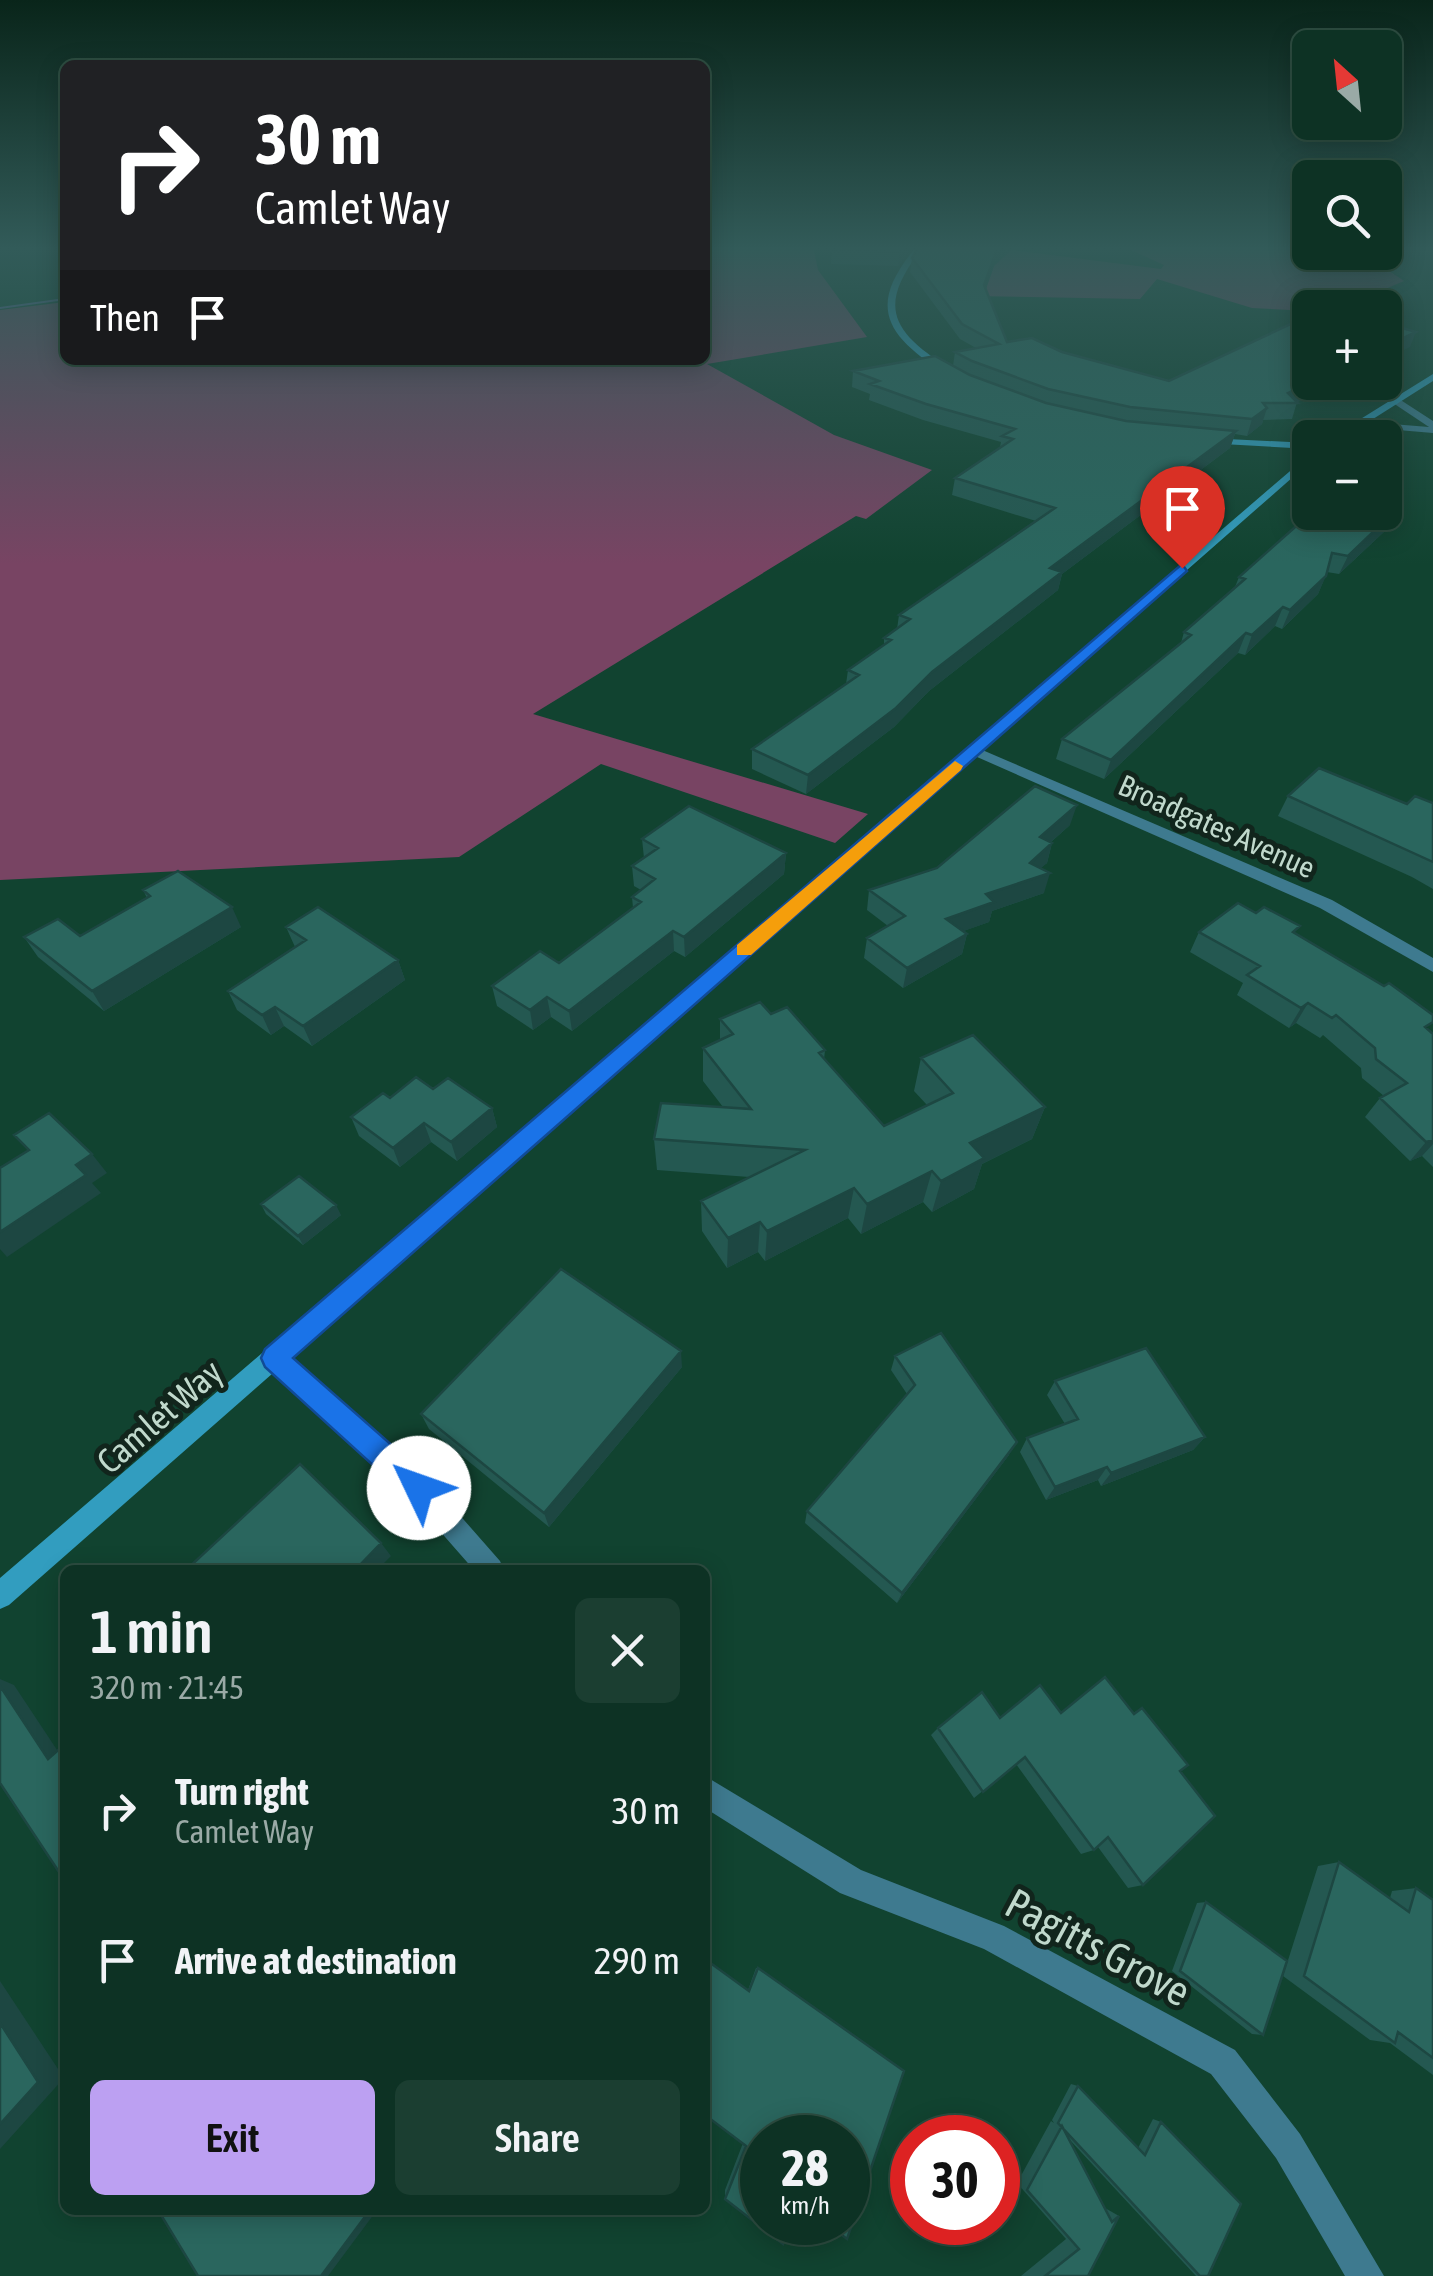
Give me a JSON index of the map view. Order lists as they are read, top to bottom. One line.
{"streets":{"street":["Broadgates Avenue","Camlet Way","Pagitts Grove"]},"crossings":[["Broadgates Avenue","Camlet Way"]],"north":"top left","page":{"map_buttons":["+","−"],"turn":["30 m","Camlet Way"],"then":"Then","heading":["1 min","320 m · 21:45"],"list":[{"name":"Turn right","note":"Camlet Way","value":"30 m"},{"name":"Arrive at destination","value":"290 m"}],"buttons":["Exit","Share"],"speed":"28 km/h","limit":"30"}}
